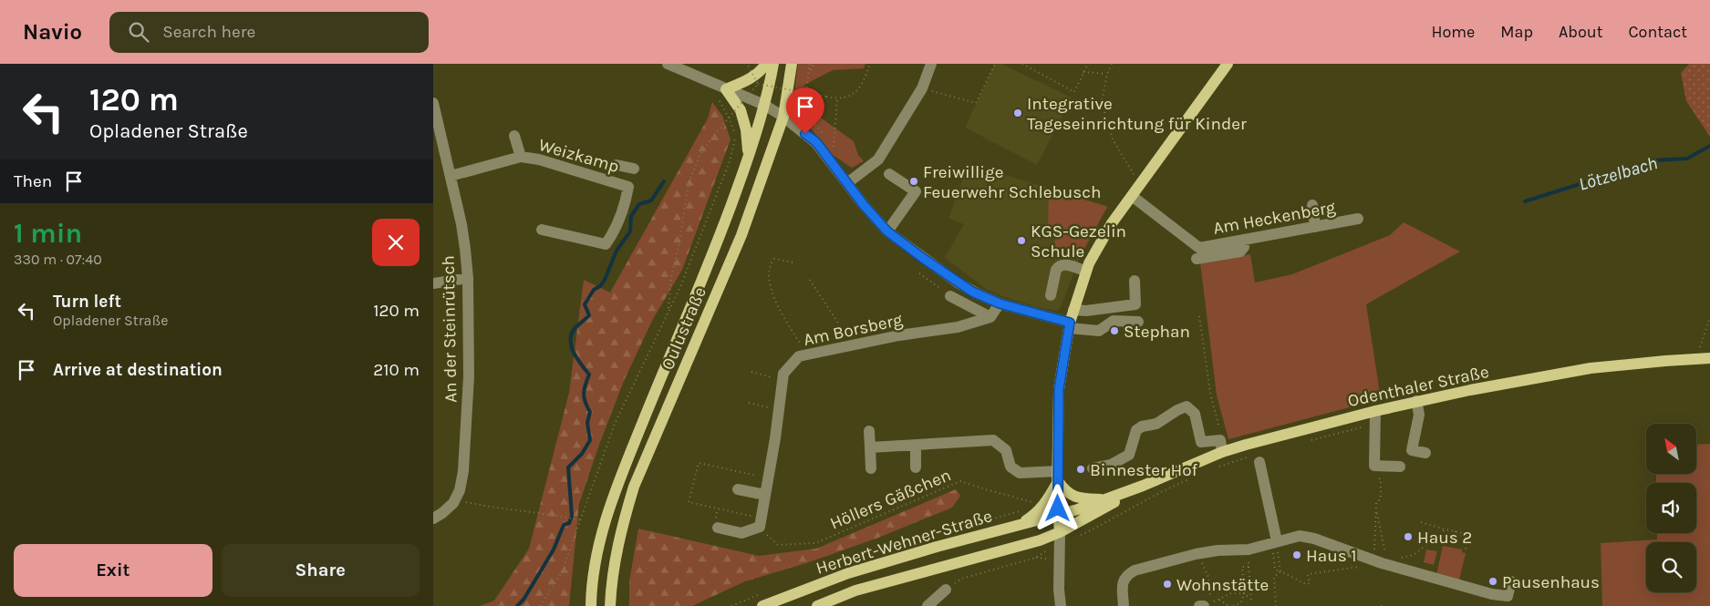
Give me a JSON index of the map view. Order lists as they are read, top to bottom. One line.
{"streets":{"main road":["Oulustraße","Odenthaler Straße","Herbert-Wehner-Straße"],"street":["Weizkamp","Am Heckenberg","An der Steinrütsch","Am Borsberg"],"path":["Höllers Gäßchen"]},"crossings":[["Weizkamp","An der Steinrütsch"],["Am Borsberg","Höllers Gäßchen"],["Odenthaler Straße","Herbert-Wehner-Straße"]],"water":["Lötzelbach"],"places":["Integrative Tageseinrichtung für Kinder","Freiwillige Feuerwehr Schlebusch","KGS-Gezelin Schule","Stephan","Binnester Hof","Haus 2","Haus 1","Pausenhaus","Wohnstätte"],"north":"top left","page":{"header":"Navio","search":"Search here","nav":["Home","Map","About","Contact"],"turn":["120 m","Opladener Straße"],"then":"Then","heading":["1 min","330 m · 07:40"],"list":[{"name":"Turn left","note":"Opladener Straße","value":"120 m"},{"name":"Arrive at destination","value":"210 m"}],"buttons":["Exit","Share"]}}
